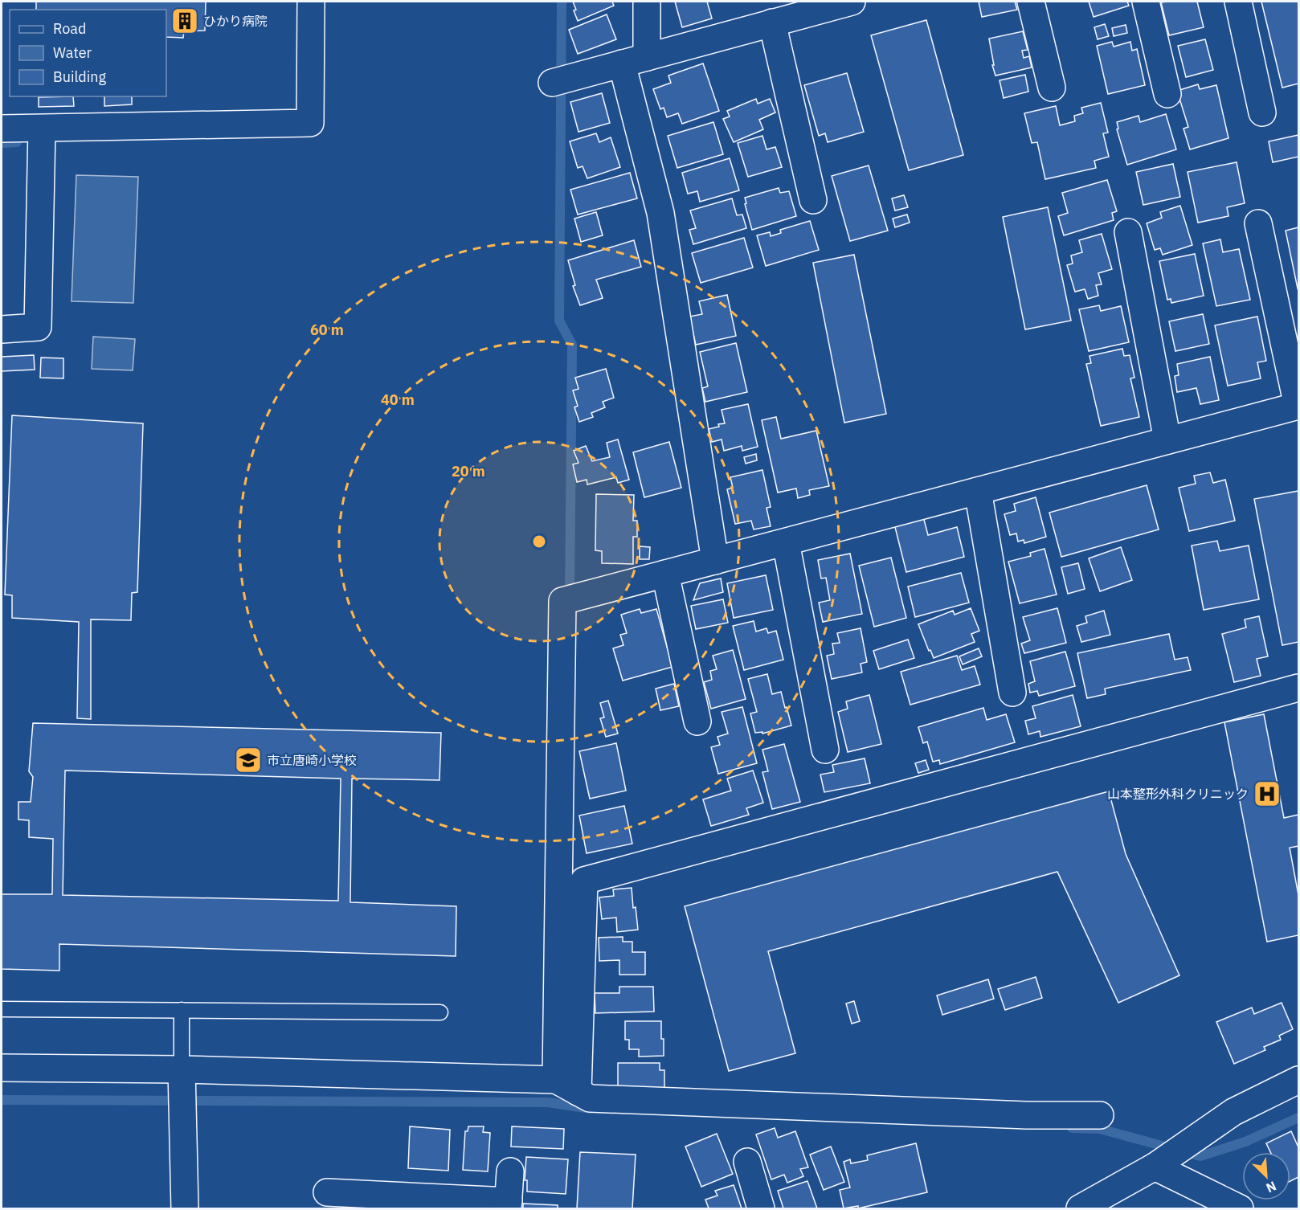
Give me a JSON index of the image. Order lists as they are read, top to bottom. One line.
{"places":{"building":["ひかり病院"],"school or university":["市立唐崎小学校"],"hospital":["山本整形外科クリニック"]},"legend":["Road","Water","Building"],"north":"bottom right","rings":["60 m","40 m","20 m"]}
